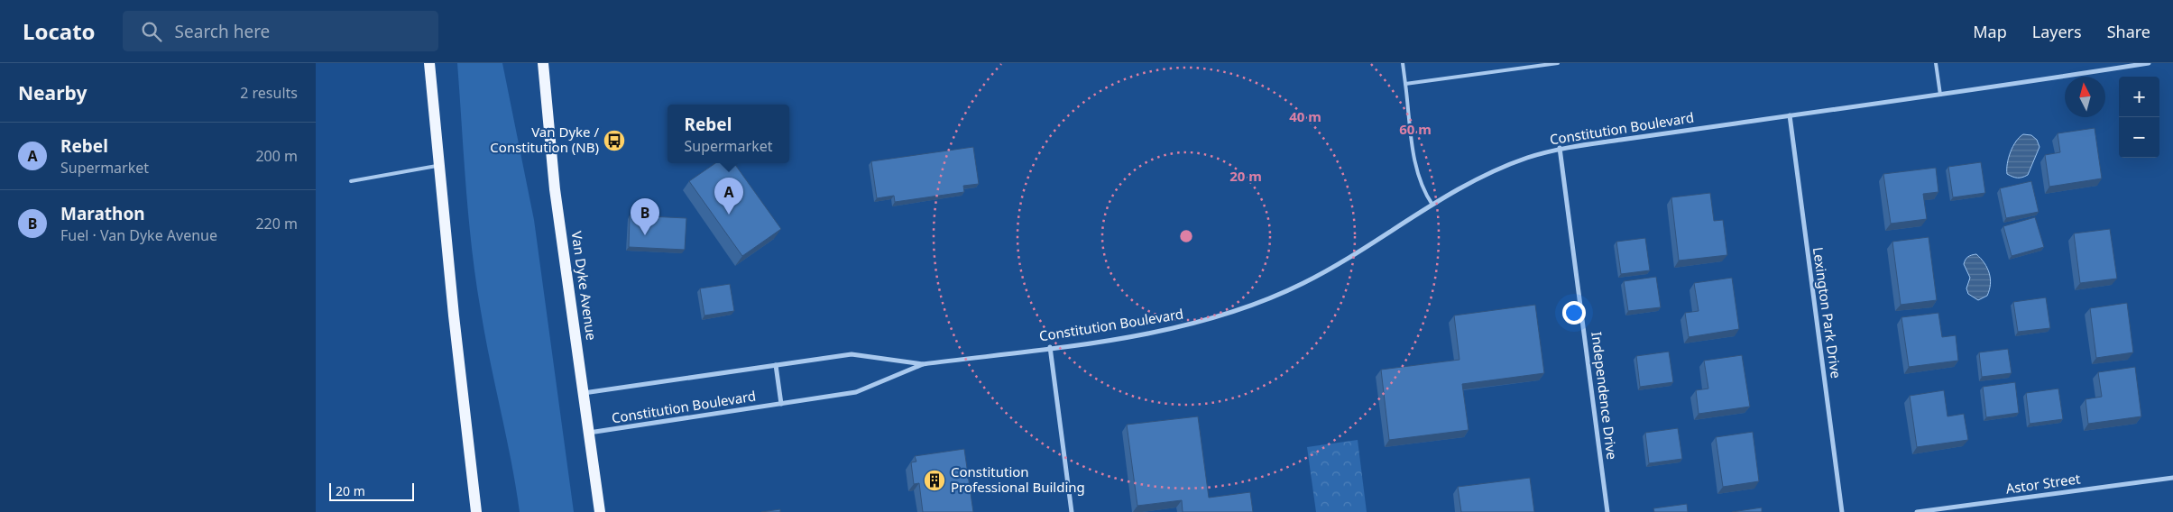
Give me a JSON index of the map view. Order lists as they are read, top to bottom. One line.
{"streets":{"main road":["Van Dyke Avenue"],"street":["Constitution Boulevard","Lexington Park Drive","Independence Drive","Astor Street"]},"crossings":[["Constitution Boulevard","Van Dyke Avenue"],["Constitution Boulevard","Lexington Park Drive"],["Constitution Boulevard","Independence Drive"]],"places":{"bus stop":["Van Dyke / Constitution (NB)"],"building":["Constitution Professional Building"]},"scale_bar":"20 m","north":"top","page":{"header":"Locato","search":"Search here","nav":["Map","Layers","Share"],"heading":["Nearby","2 results"],"map_buttons":["+","−"],"popup":["Rebel","Supermarket"],"list":[{"mark":"A","name":"Rebel","note":"Supermarket","value":"200 m"},{"mark":"B","name":"Marathon","note":"Fuel · Van Dyke Avenue","value":"220 m"}],"pins":["A","B"],"scale":"20 m"},"rings":["40 m","60 m","20 m"]}
